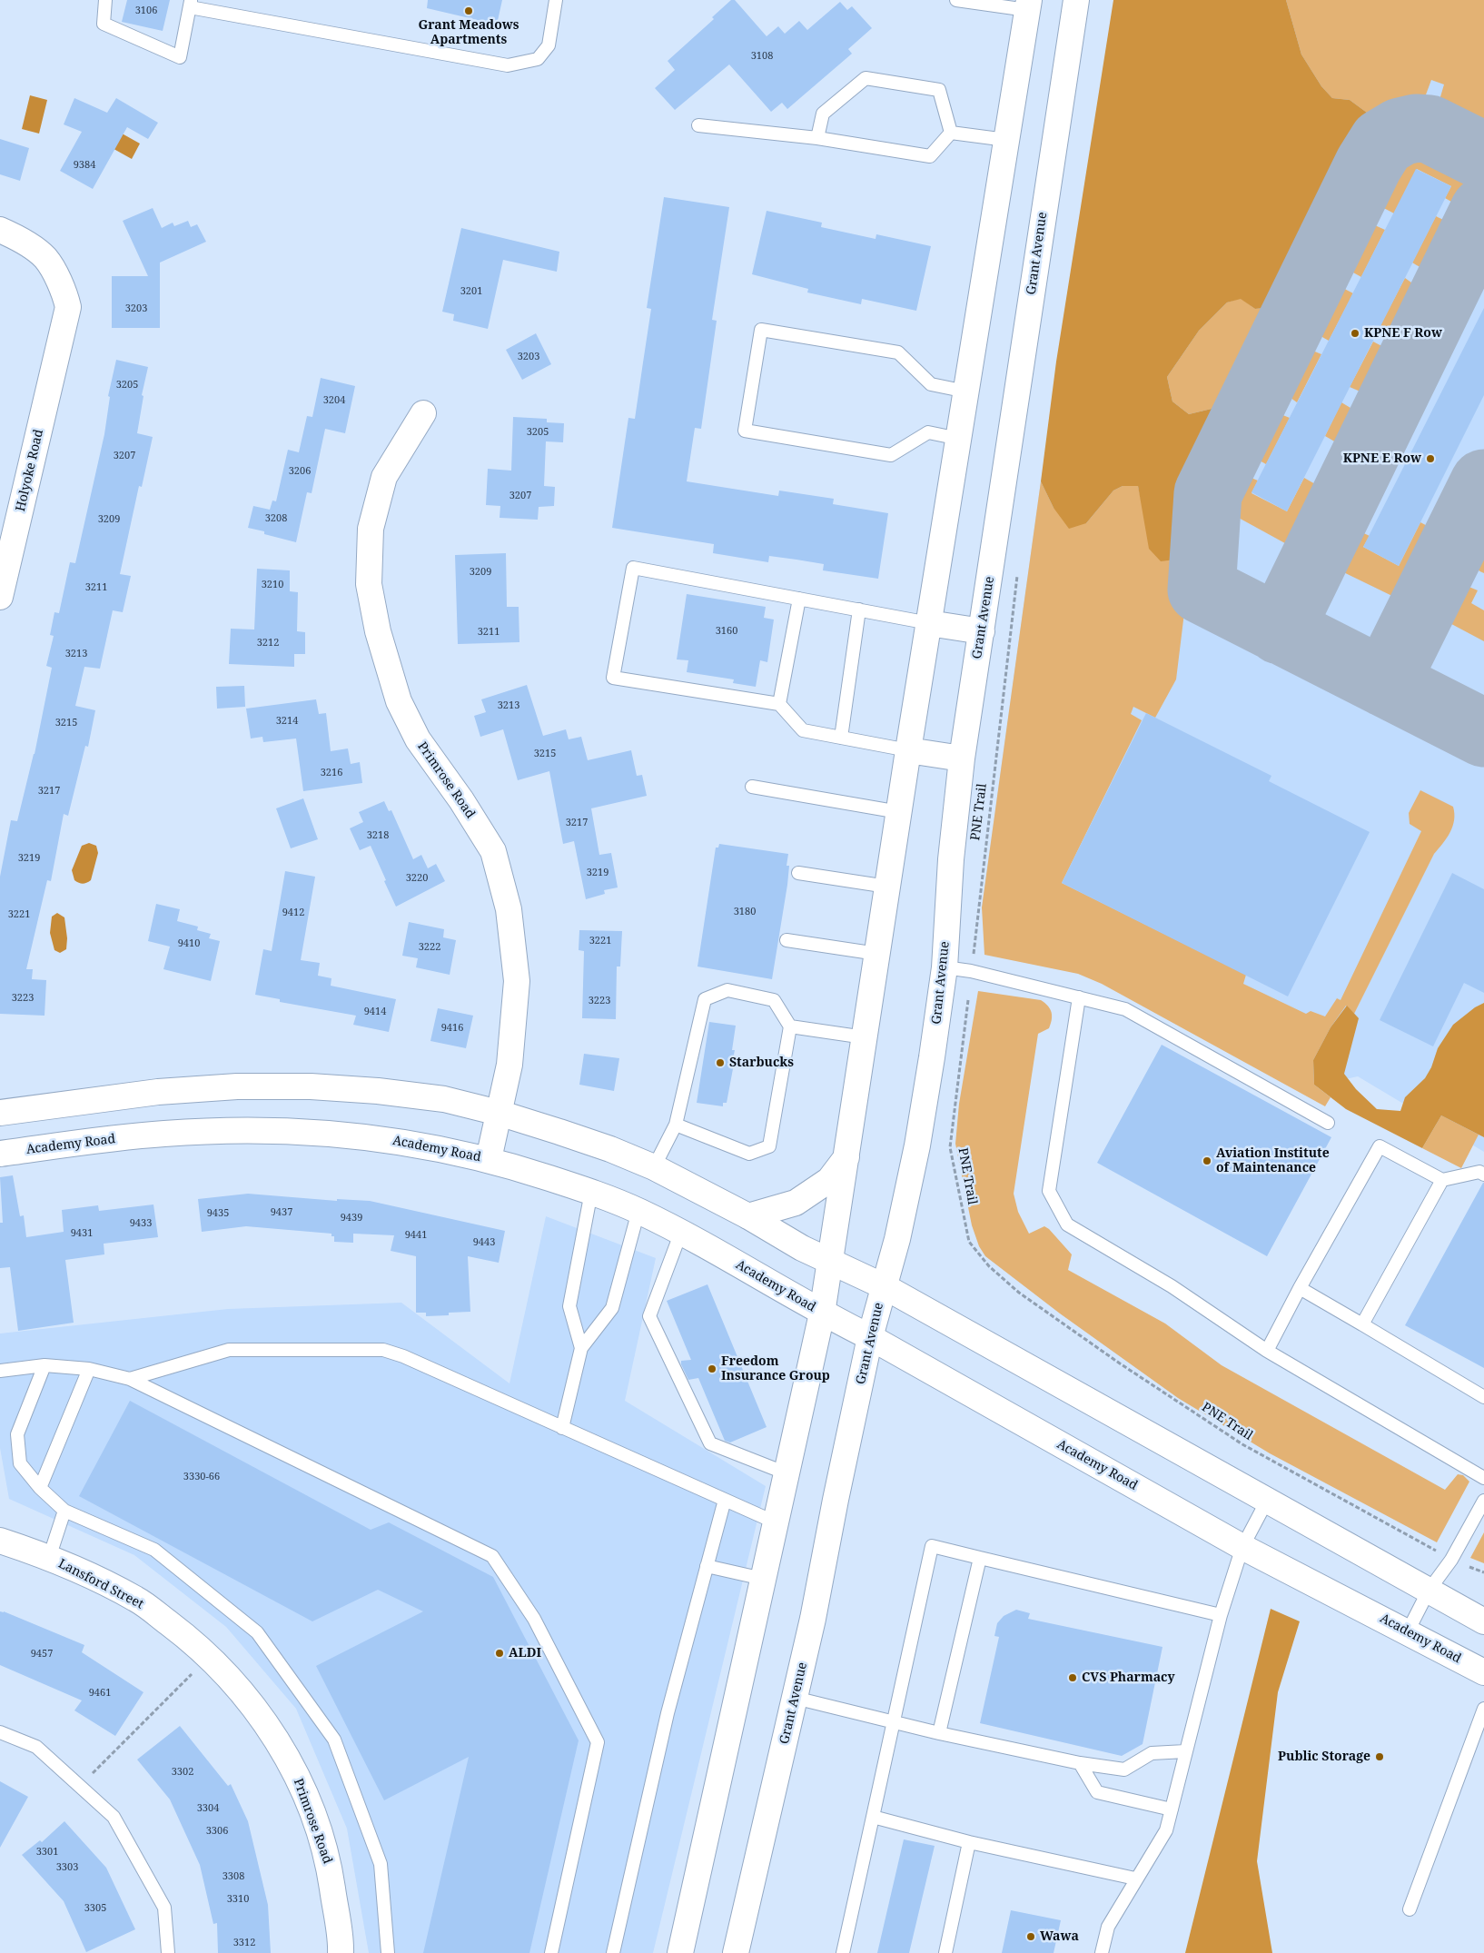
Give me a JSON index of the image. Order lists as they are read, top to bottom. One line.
{"streets":{"main road":["Grant Avenue","Holyoke Road","Primrose Road","Academy Road","Lansford Street"],"path":["PNE Trail"]},"crossings":[["Grant Avenue","Academy Road"],["Primrose Road","Academy Road"],["Primrose Road","Lansford Street"]],"places":["Grant Meadows Apartments","KPNE F Row","KPNE E Row","Starbucks","Aviation Institute of Maintenance","Freedom Insurance Group","ALDI","CVS Pharmacy","Public Storage","Wawa"],"house_numbers":["3106","3108","9384","3201","3203","3203","3205","3204","3205","3207","3206","3207","3208","3209","3209","3210","3211","3160","3211","3212","3213","3213","3214","3215","3215","3216","3217","3217","3218","3219","3219","3220","3180","9412","3221","3221","9410","3222","3223","3223","9414","9416","9437","9435","9439","9433","9431","9441","9443","3330-66","9457","9461","3302","3304","3306","3301","3303","3308","3310","3305","3312"]}
